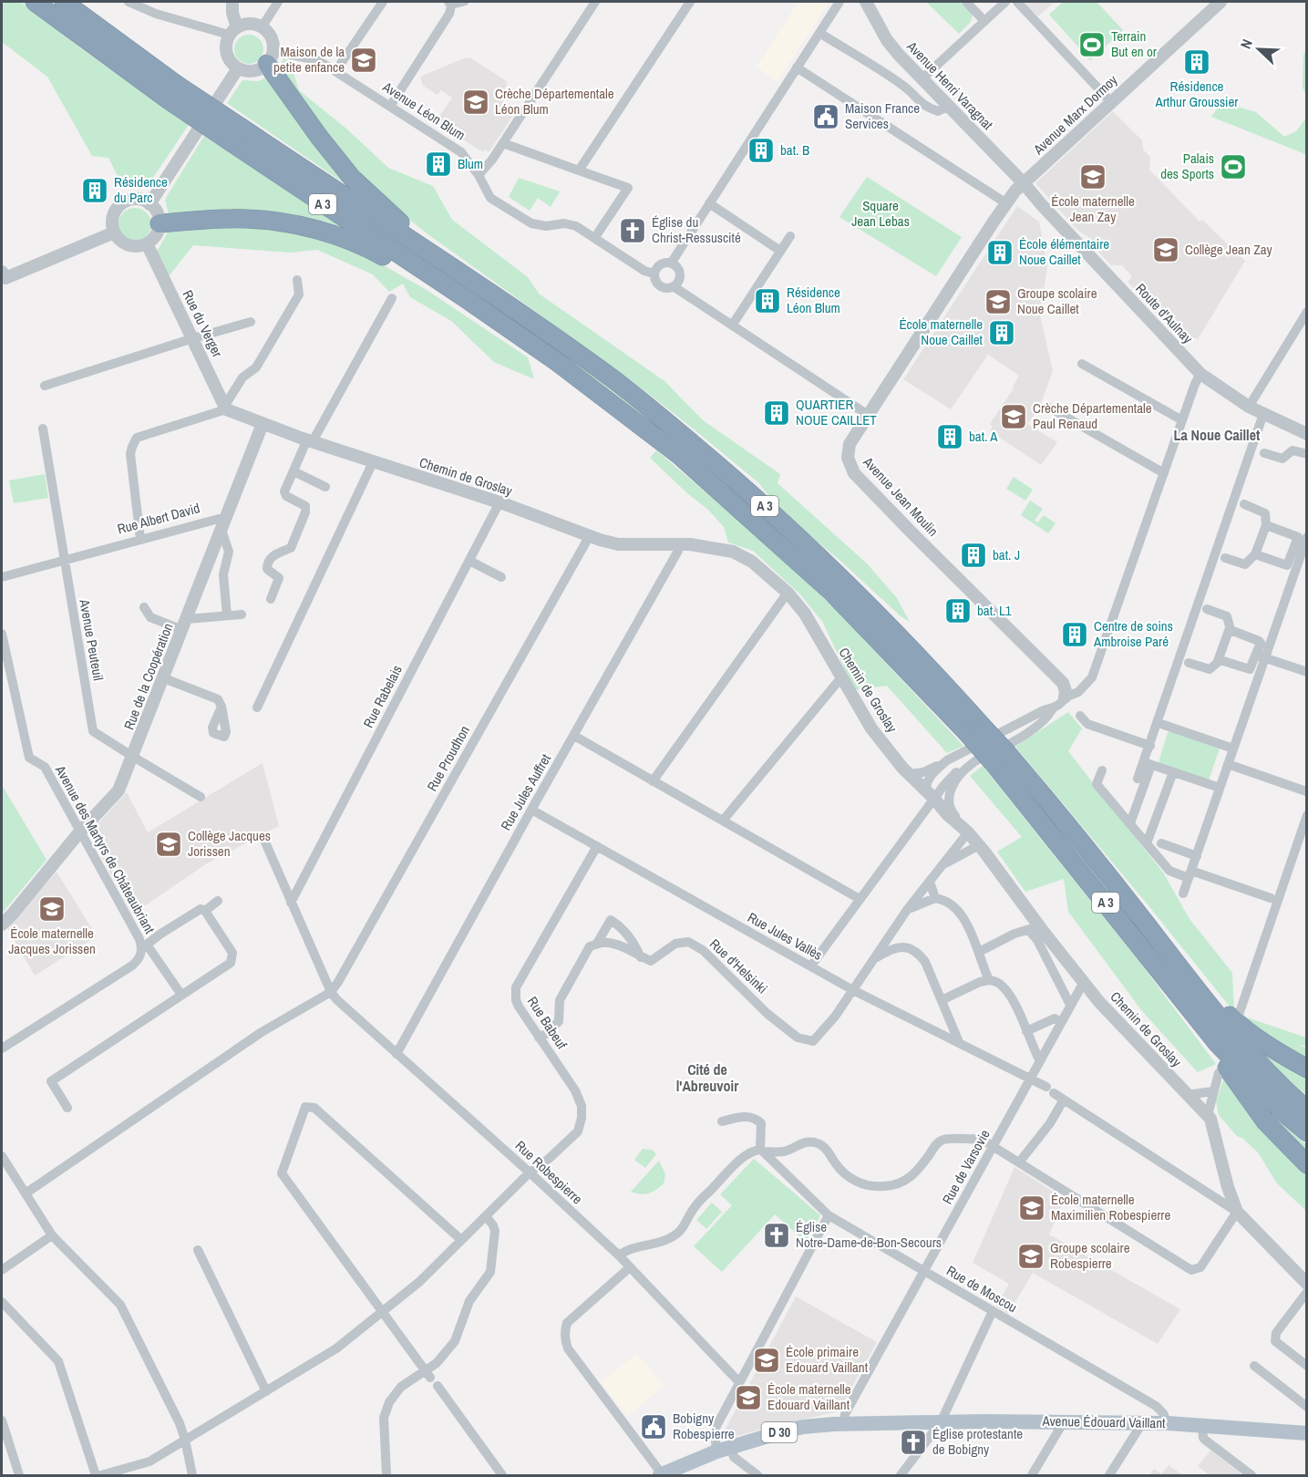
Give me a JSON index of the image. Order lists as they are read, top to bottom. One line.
{"streets":{"highway":["A 3"],"main road":["Avenue Édouard Vaillant","D 30"],"street":["Avenue Henri Varagnat","Avenue Léon Blum","Avenue Marx Dormoy","Route d'Aulnay","Rue du Verger","Chemin de Groslay","Avenue Jean Moulin","Rue Albert David","Avenue Peuteuil","Rue de la Coopération","Rue Rabelais","Rue Proudhon","Rue Jules Auffret","Avenue des Martyrs de Châteaubriant","Rue Jules Vallès","Rue d'Helsinki","Rue Babeuf","Rue de Varsovie","Rue Robespierre","Rue de Moscou"]},"crossings":[["Avenue Henri Varagnat","Avenue Marx Dormoy"],["Avenue Henri Varagnat","Route d'Aulnay"],["Avenue Henri Varagnat","Avenue Jean Moulin"],["Avenue Léon Blum","Avenue Jean Moulin"],["Avenue Marx Dormoy","Route d'Aulnay"],["Avenue Marx Dormoy","Avenue Jean Moulin"],["Route d'Aulnay","Avenue Jean Moulin"],["Rue du Verger","Chemin de Groslay"],["Chemin de Groslay","Rue Rabelais"],["Chemin de Groslay","Rue Proudhon"],["Chemin de Groslay","Rue Jules Auffret"],["Chemin de Groslay","Rue de Varsovie"],["Rue Albert David","Avenue Peuteuil"],["Rue Albert David","Rue de la Coopération"],["Avenue Peuteuil","Rue de la Coopération"],["Rue de la Coopération","Avenue des Martyrs de Châteaubriant"],["Rue Proudhon","Rue Robespierre"],["Rue Jules Auffret","Rue Jules Vallès"],["Rue Jules Auffret","Rue Robespierre"],["Rue Jules Vallès","Rue d'Helsinki"],["Rue Jules Vallès","Rue Babeuf"],["Rue Jules Vallès","Rue de Varsovie"],["Rue Babeuf","Rue Robespierre"],["Rue de Varsovie","Rue de Moscou"],["Rue de Varsovie","Avenue Édouard Vaillant"],["Rue de Moscou","Avenue Édouard Vaillant"]],"districts":["La Noue Caillet","Cité de l'Abreuvoir"],"parks":["Square Jean Lebas"],"places":{"sports":["Terrain But en or","Palais des Sports"],"school or university":["Maison de la petite enfance","Crèche Départementale Léon Blum","École maternelle Jean Zay","Collège Jean Zay","Groupe scolaire Noue Caillet","Crèche Départementale Paul Renaud","Collège Jacques Jorissen","École maternelle Jacques Jorissen","École maternelle Maximilien Robespierre","Groupe scolaire Robespierre","École primaire Edouard Vaillant","École maternelle Edouard Vaillant"],"building":["Résidence Arthur Groussier","bat. B","Blum","Résidence du Parc","École élémentaire Noue Caillet","Résidence Léon Blum","École maternelle Noue Caillet","QUARTIER NOUE CAILLET","bat. A","bat. J","bat. L1","Centre de soins Ambroise Paré"],"public building":["Maison France Services","Bobigny Robespierre"],"church":["Église du Christ-Ressuscité","Église Notre-Dame-de-Bon-Secours","Église protestante de Bobigny"]},"north":"top left"}
